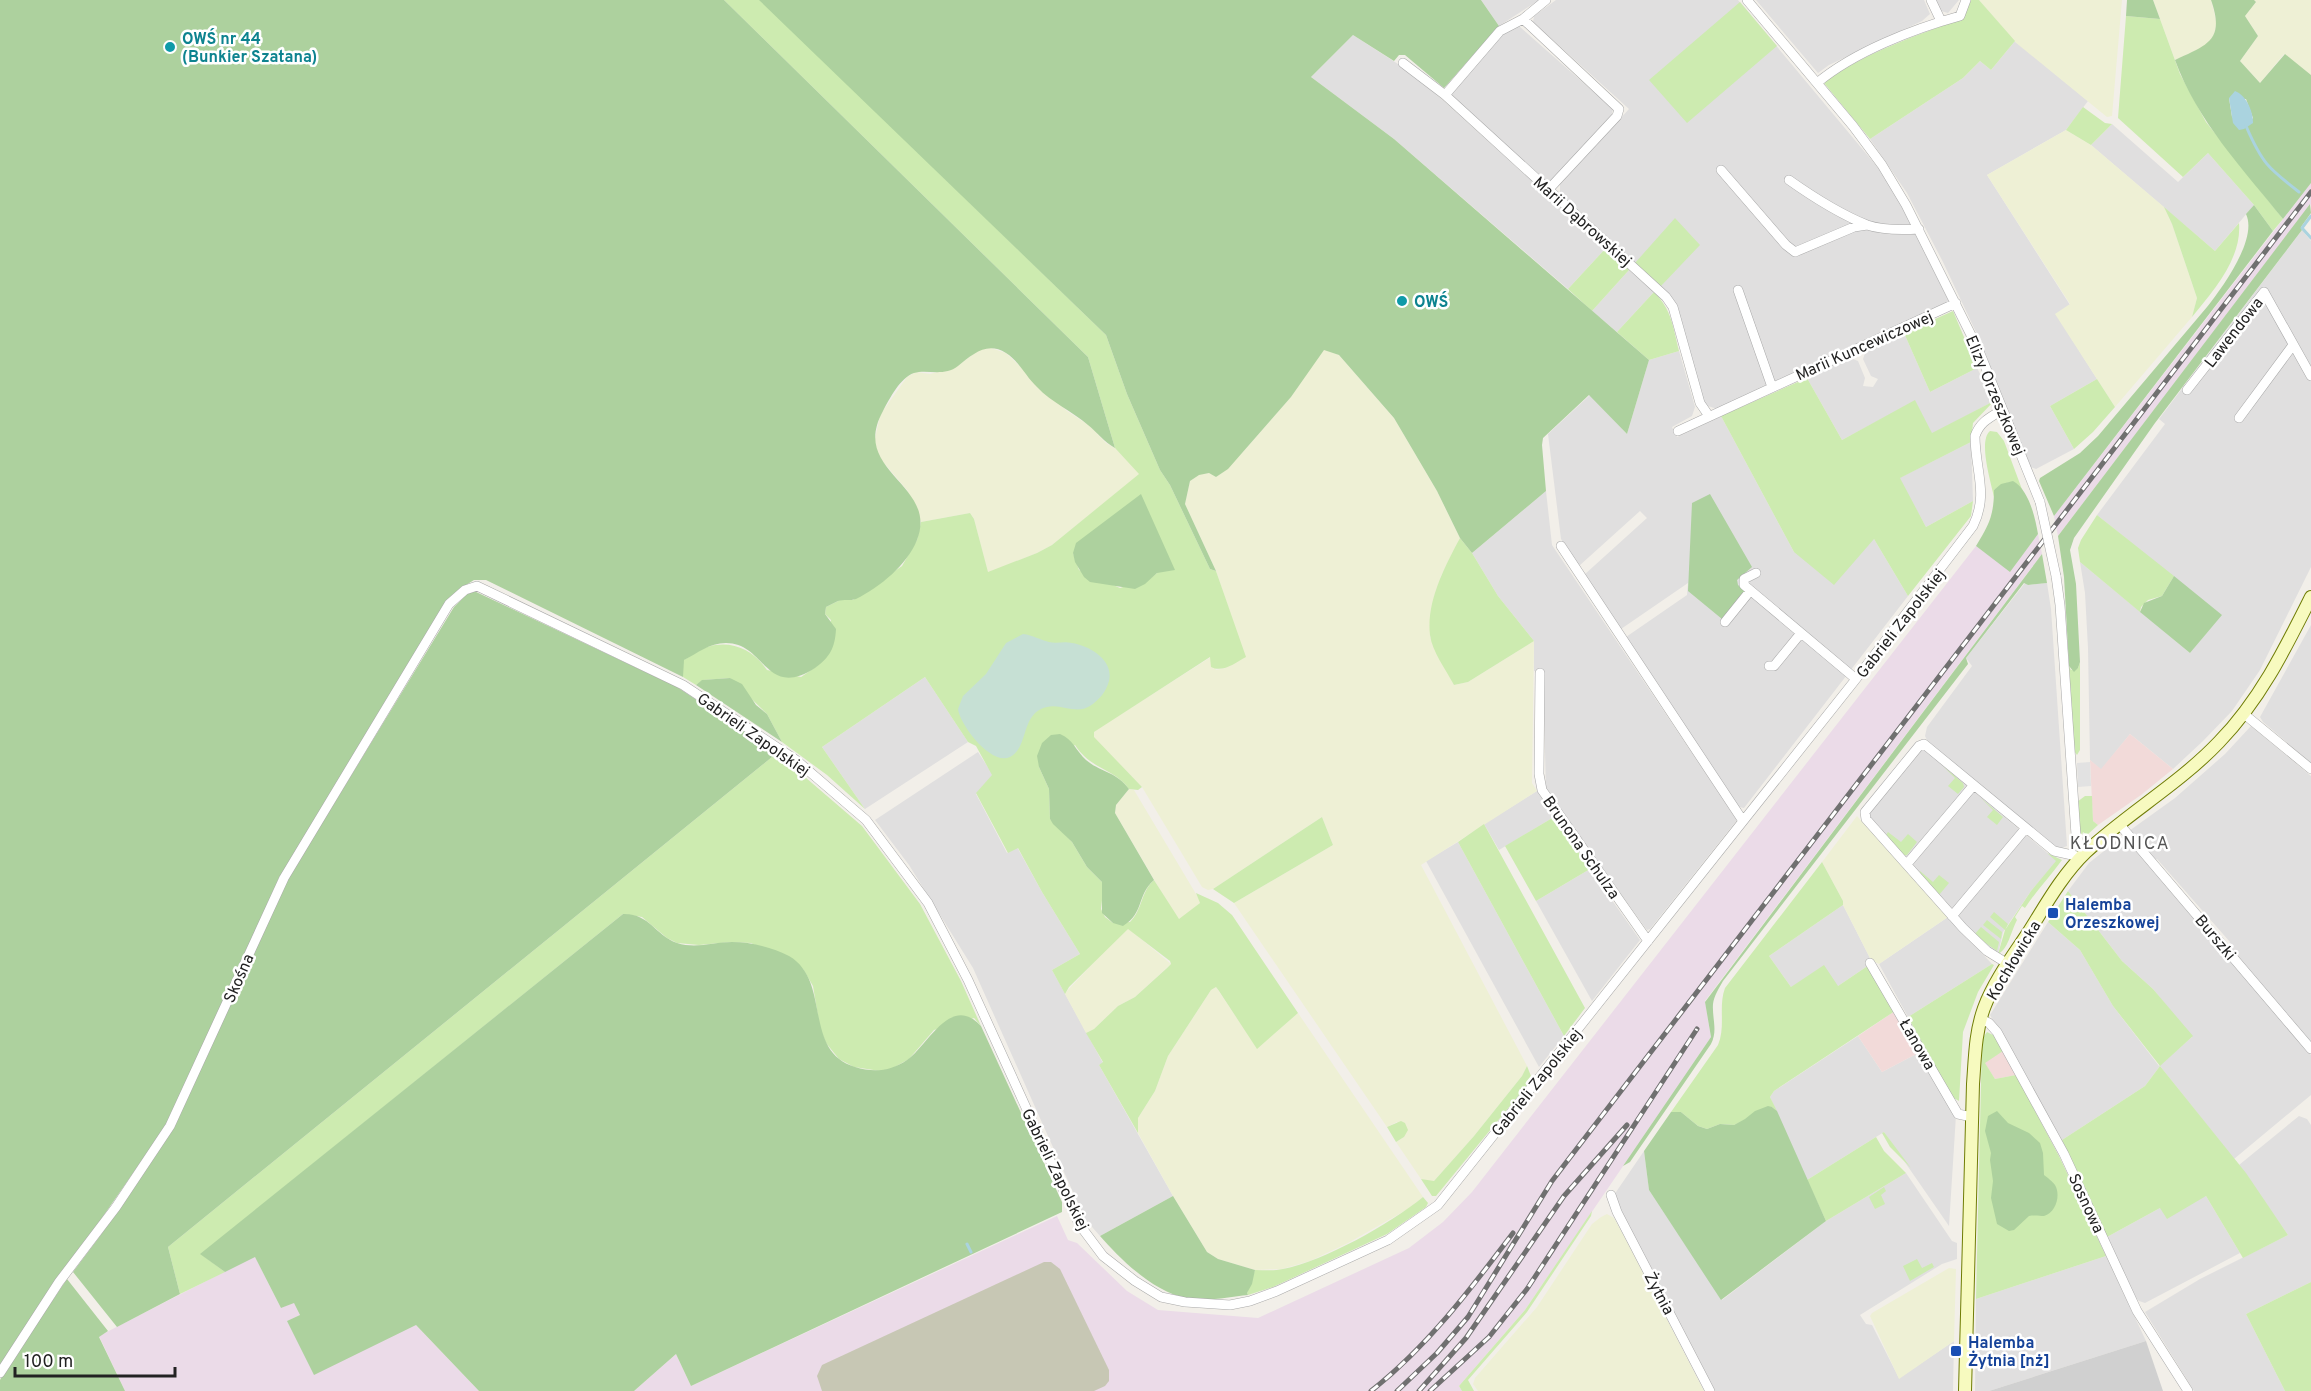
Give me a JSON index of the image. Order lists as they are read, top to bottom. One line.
{"streets":{"street":["Marii Dąbrowskiej","Lawendowa","Marii Kuncewiczowej","Elizy Orzeszkowej","Gabrieli Zapolskiej","Brunona Schulza","Burszki","Kochłowicka","Skośna","Łanowa","Sosnowa","Żytnia"]},"crossings":[["Marii Dąbrowskiej","Marii Kuncewiczowej"],["Marii Kuncewiczowej","Elizy Orzeszkowej"],["Elizy Orzeszkowej","Gabrieli Zapolskiej"],["Elizy Orzeszkowej","Kochłowicka"],["Gabrieli Zapolskiej","Brunona Schulza"],["Gabrieli Zapolskiej","Skośna"],["Burszki","Kochłowicka"],["Kochłowicka","Łanowa"],["Kochłowicka","Sosnowa"]],"districts":["KŁODNICA"],"places":{"other":["OWŚ nr 44 (Bunkier Szatana)","OWŚ"],"transit":["Halemba Orzeszkowej","Halemba Żytnia [nż]"]},"scale_bar":"100 m"}
